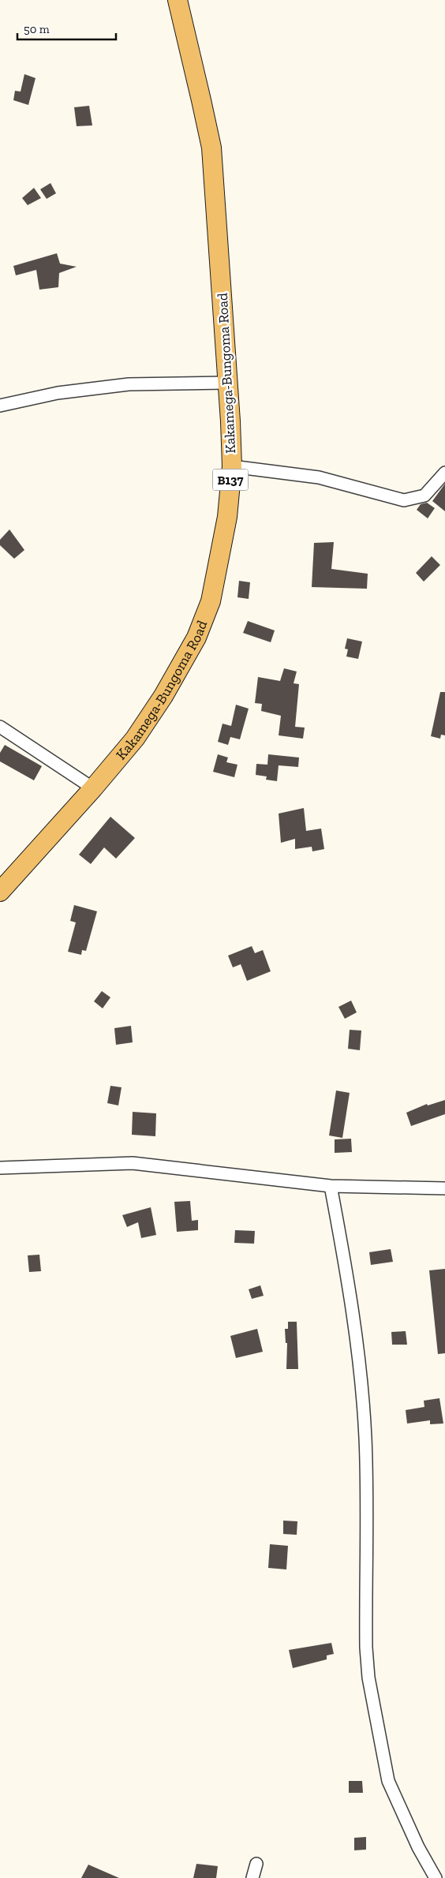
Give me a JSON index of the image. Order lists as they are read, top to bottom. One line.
{"streets":{"main road":["Kakamega-Bungoma Road","B137"]},"scale_bar":"50 m"}
